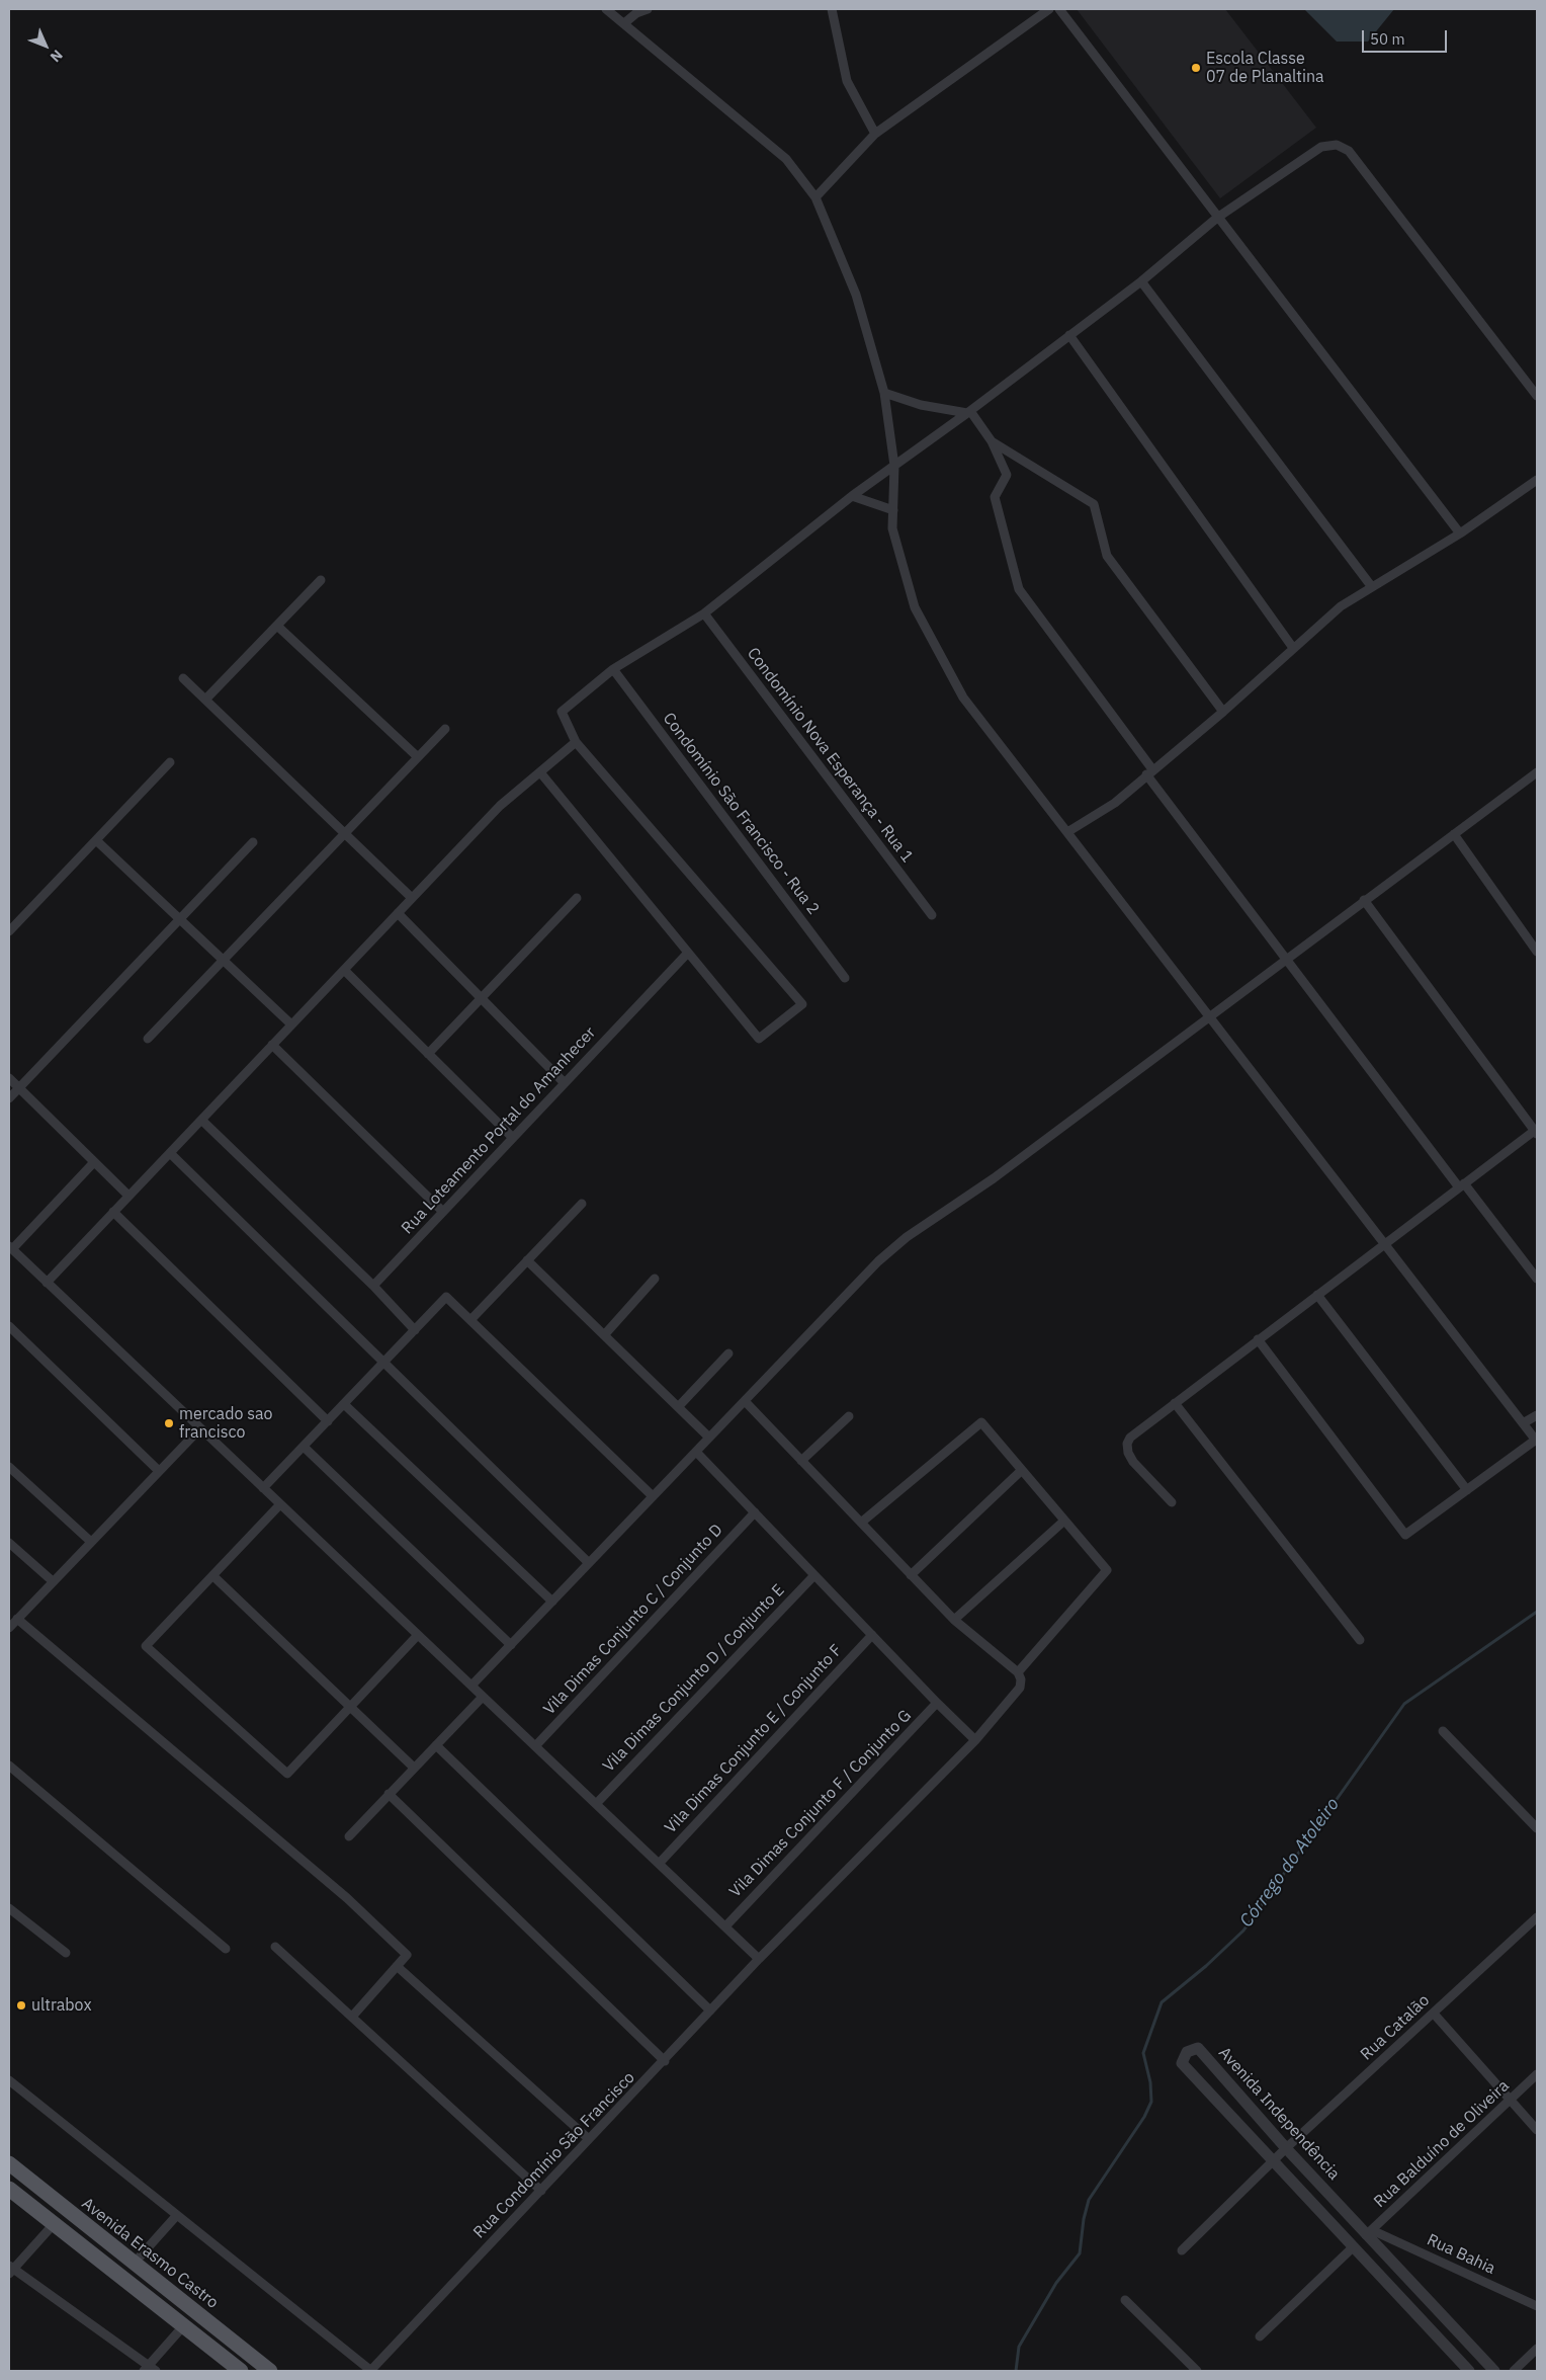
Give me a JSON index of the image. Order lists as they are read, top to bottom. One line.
{"streets":{"main road":["Avenida Erasmo Castro"],"street":["Condomínio Nova Esperança - Rua 1","Condomínio São Francisco - Rua 2","Rua Loteamento Portal do Amanhecer","Vila Dimas Conjunto C / Conjunto D","Vila Dimas Conjunto D / Conjunto E","Vila Dimas Conjunto E / Conjunto F","Vila Dimas Conjunto F / Conjunto G","Rua Catalão","Avenida Independência","Rua Balduíno de Oliveira","Rua Condomínio São Francisco","Rua Bahia"]},"crossings":[["Rua Catalão","Avenida Independência"],["Avenida Independência","Rua Balduíno de Oliveira"],["Avenida Independência","Rua Bahia"],["Rua Balduíno de Oliveira","Rua Bahia"]],"water":["Córrego do Atoleiro"],"places":["Escola Classe 07 de Planaltina","mercado sao francisco","ultrabox"],"scale_bar":"50 m","north":"bottom right"}
